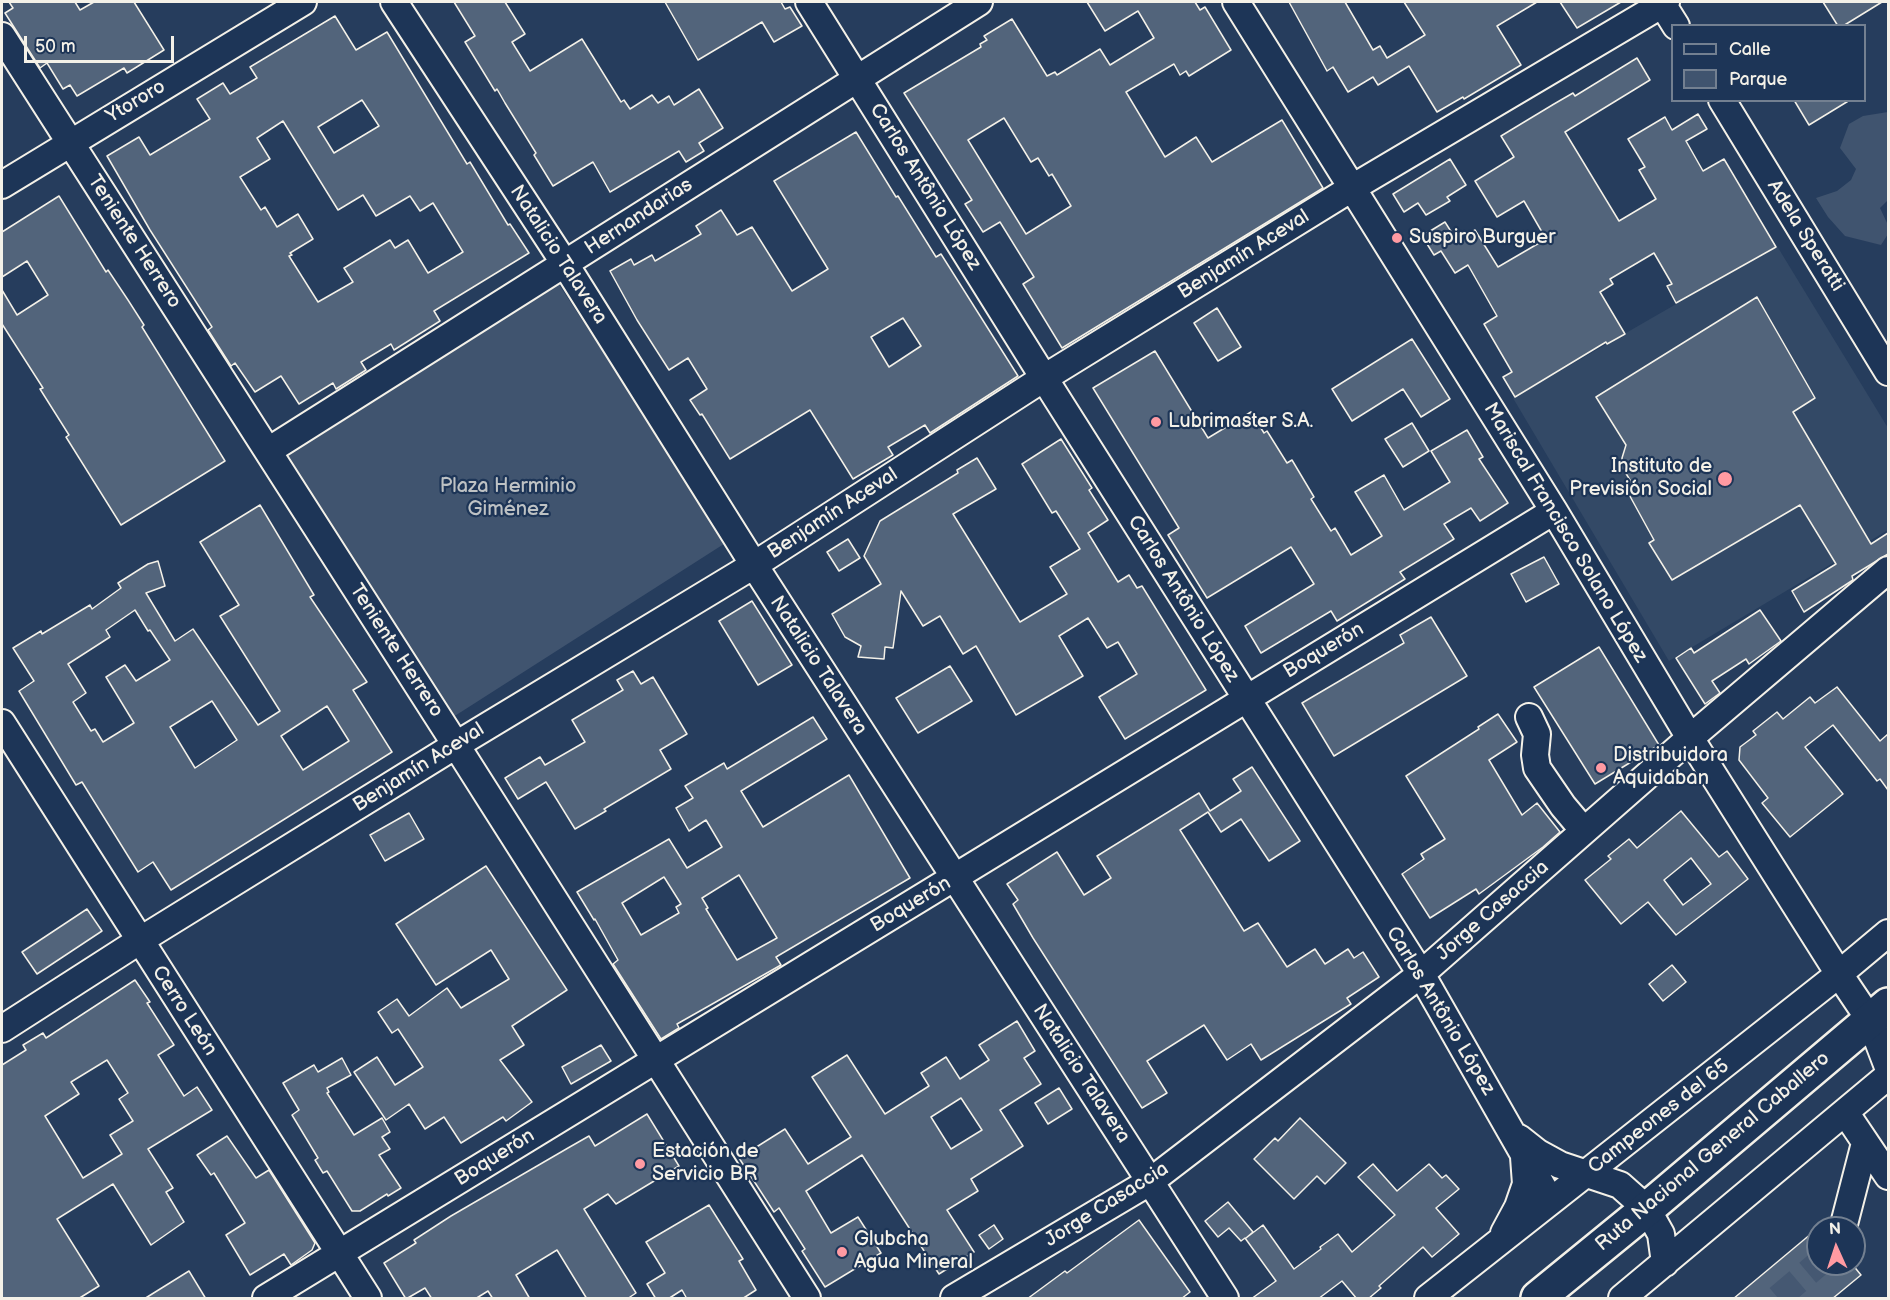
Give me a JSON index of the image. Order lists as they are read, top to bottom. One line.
{"streets":{"highway":["Ruta Nacional General Caballero"],"street":["Ytororo","Carlos Antônio López","Hernandarias","Adela Speratti","Teniente Herrero","Natalicio Talavera","Benjamín Aceval","Mariscal Francisco Solano López","Boquerón","Jorge Casaccia","Cerro León","Campeones del 65"]},"crossings":[["Ytororo","Teniente Herrero"],["Carlos Antônio López","Hernandarias"],["Carlos Antônio López","Benjamín Aceval"],["Carlos Antônio López","Boquerón"],["Carlos Antônio López","Jorge Casaccia"],["Carlos Antônio López","Campeones del 65"],["Hernandarias","Teniente Herrero"],["Hernandarias","Natalicio Talavera"],["Teniente Herrero","Benjamín Aceval"],["Teniente Herrero","Boquerón"],["Natalicio Talavera","Benjamín Aceval"],["Natalicio Talavera","Boquerón"],["Natalicio Talavera","Jorge Casaccia"],["Benjamín Aceval","Mariscal Francisco Solano López"],["Benjamín Aceval","Cerro León"],["Mariscal Francisco Solano López","Boquerón"],["Mariscal Francisco Solano López","Jorge Casaccia"],["Mariscal Francisco Solano López","Campeones del 65"],["Mariscal Francisco Solano López","Ruta Nacional General Caballero"],["Boquerón","Cerro León"]],"parks":["Plaza Herminio Giménez"],"places":["Suspiro Burguer","Lubrimaster S.A.","Instituto de Previsión Social","Distribuidora Aquidaban","Estación de Servicio BR","Glubcha Agua Mineral"],"legend":["Calle","Parque"],"scale_bar":"50 m","north":"top"}
